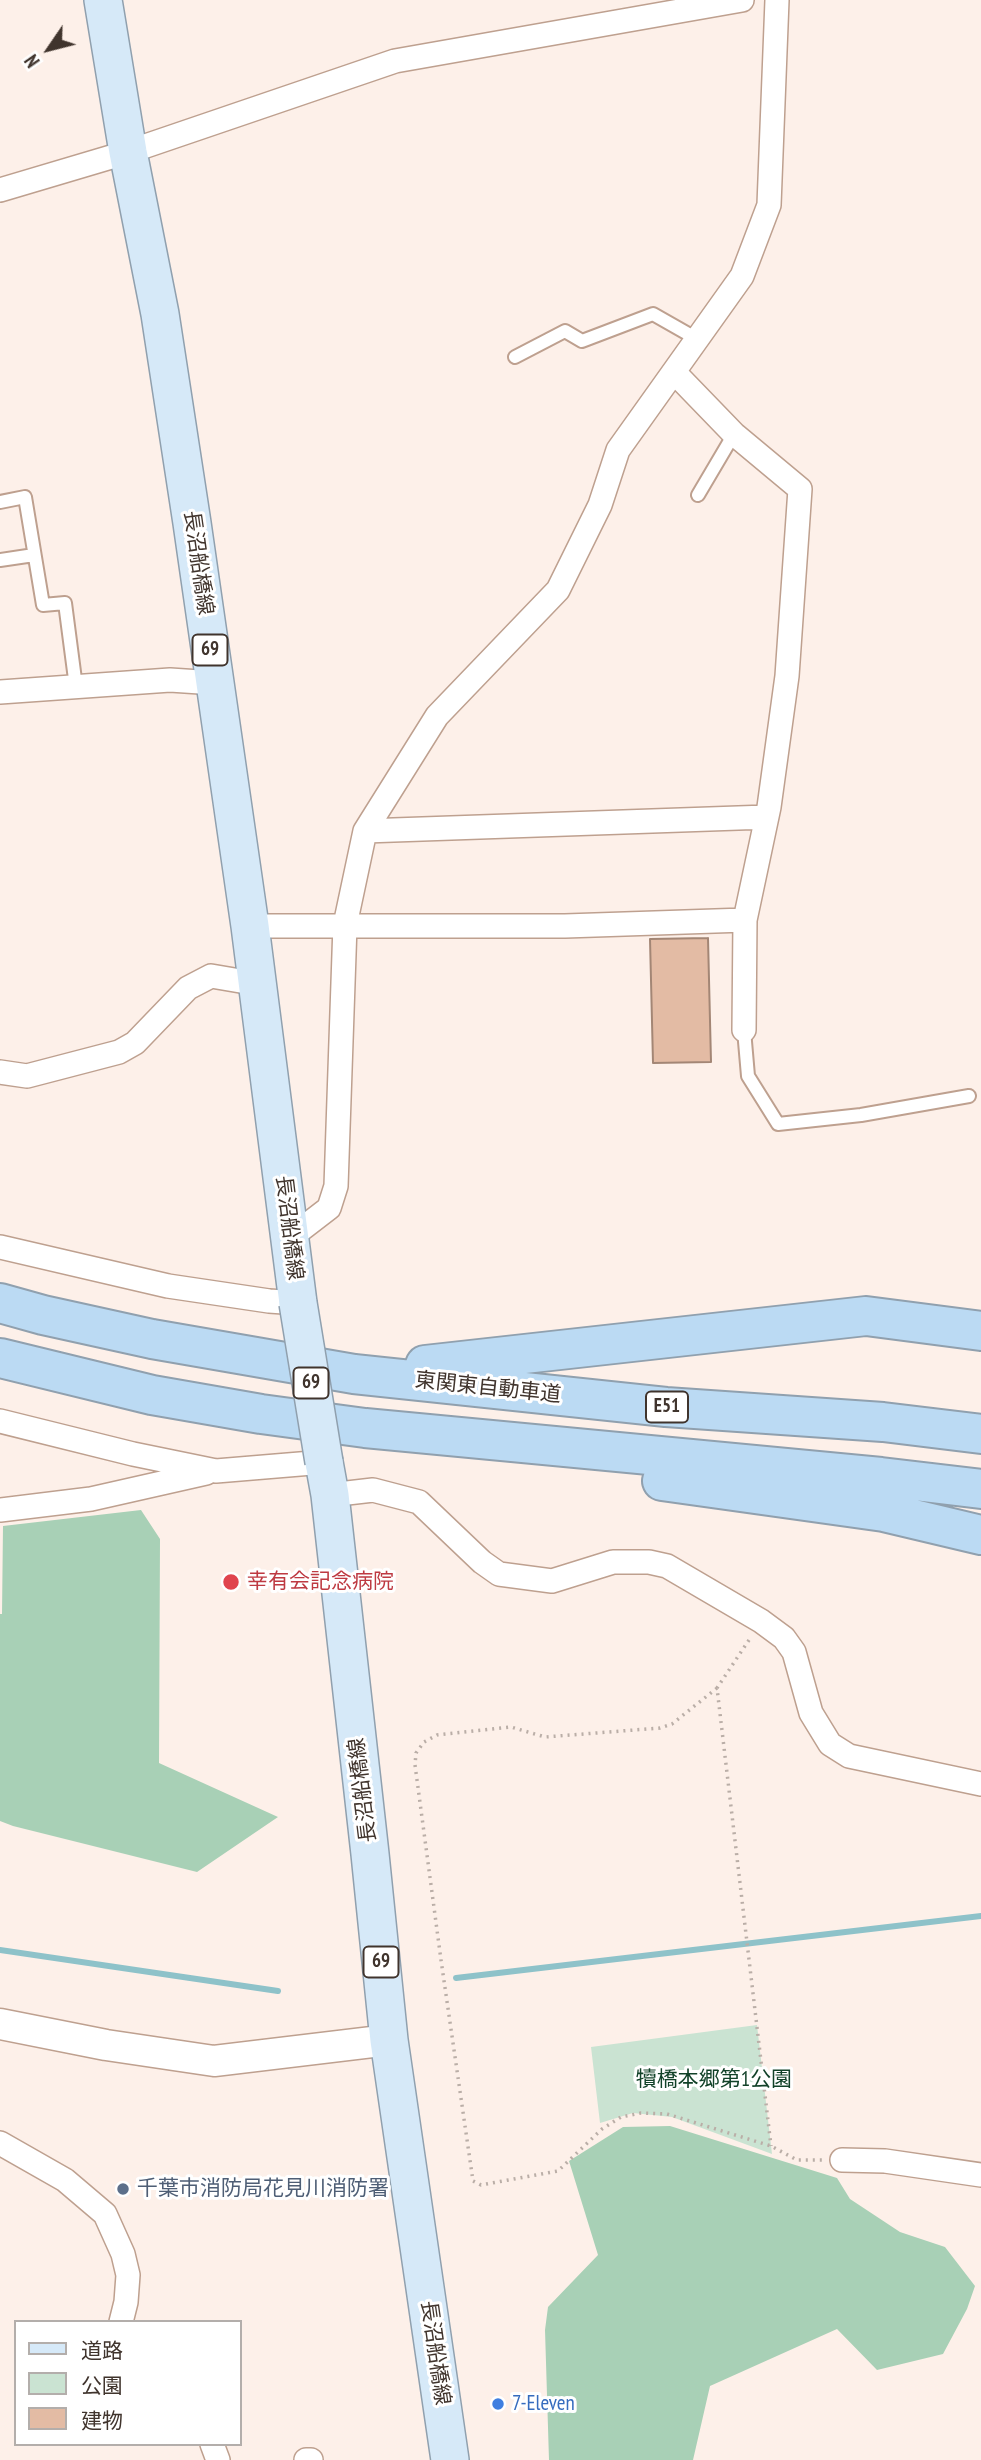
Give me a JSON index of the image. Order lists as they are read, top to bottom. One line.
{"streets":{"highway":["東関東自動車道","E51"],"main road":["長沼船橋線","69"]},"parks":["犢橋本郷第1公園"],"places":["幸有会記念病院","千葉市消防局花見川消防署","7-Eleven"],"legend":["道路","公園","建物"],"north":"bottom left"}
